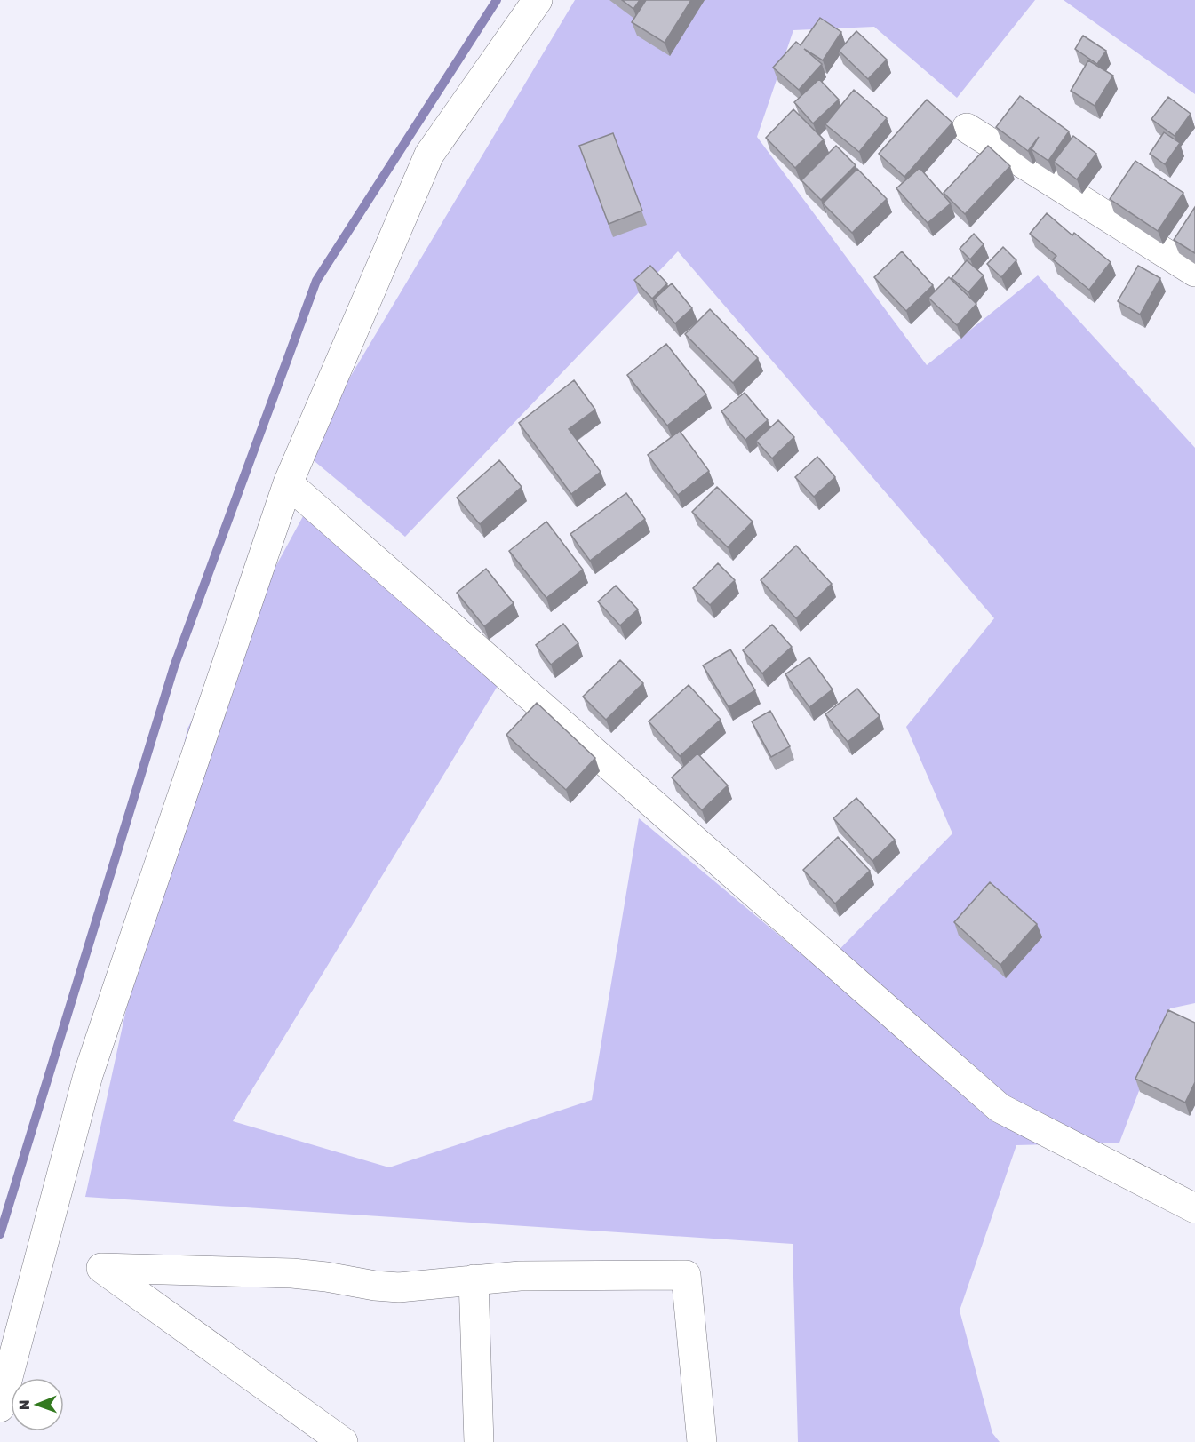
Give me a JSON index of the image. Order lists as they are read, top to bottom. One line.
{"north":"left"}
